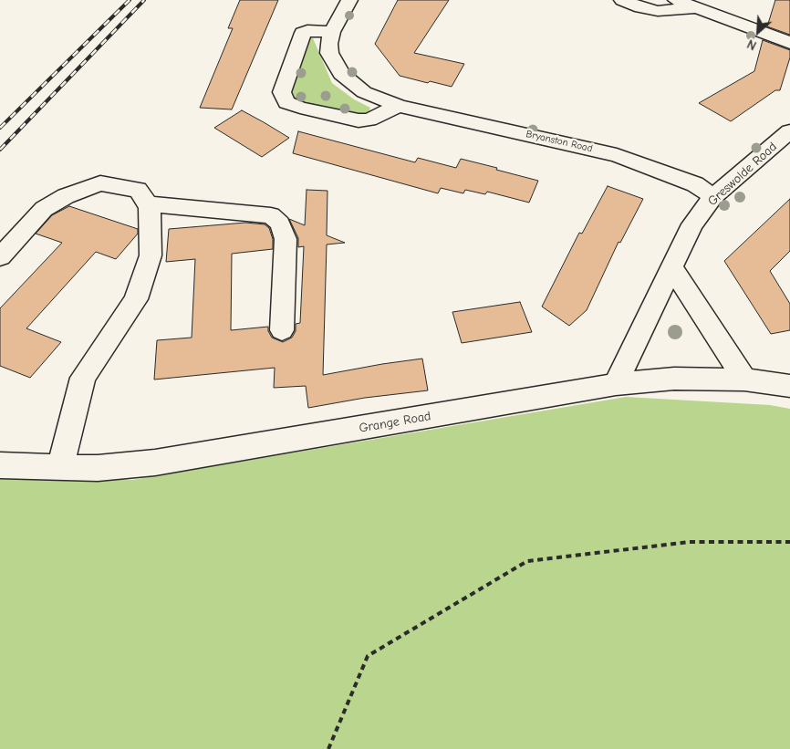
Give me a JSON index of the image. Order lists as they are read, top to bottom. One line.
{"streets":{"street":["Bryanston Road","Greswolde Road","Grange Road"]},"crossings":[["Bryanston Road","Greswolde Road"],["Greswolde Road","Grange Road"]],"north":"bottom left"}
